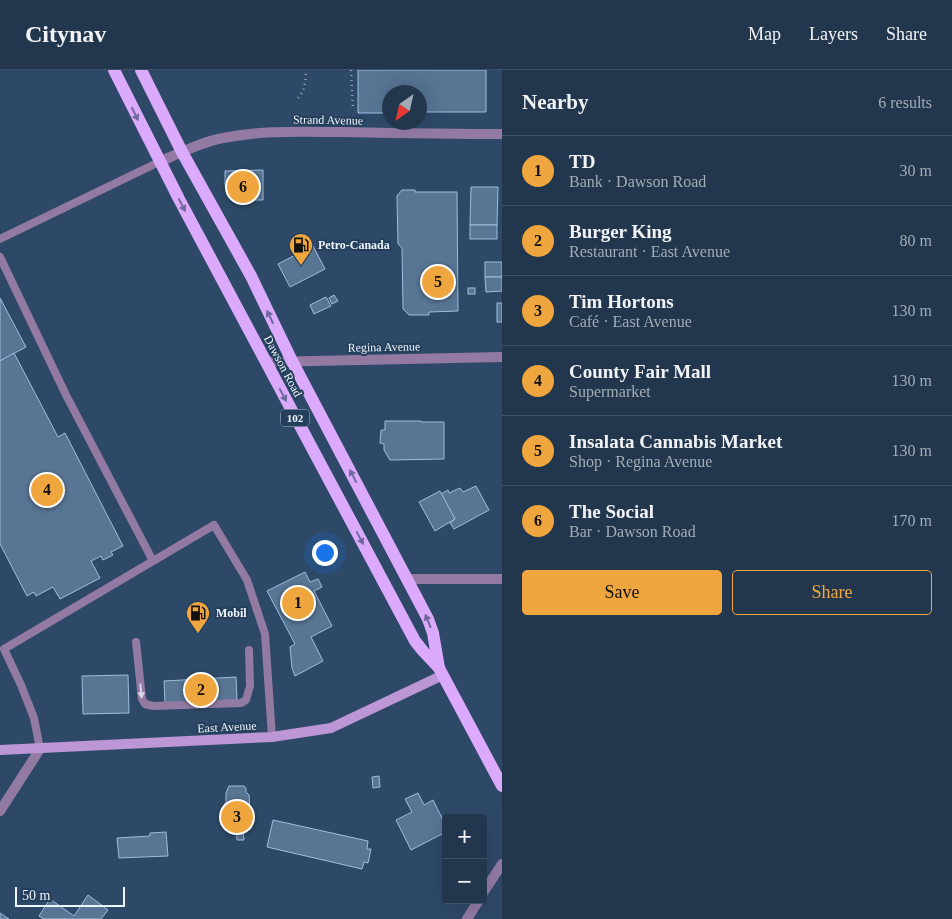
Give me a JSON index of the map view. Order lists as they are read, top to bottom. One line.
{"streets":{"main road":["Dawson Road","102"],"street":["Strand Avenue","Regina Avenue","East Avenue"]},"crossings":[["Strand Avenue","Dawson Road"],["Regina Avenue","Dawson Road"],["Dawson Road","East Avenue"]],"places":{"fuel station":["Petro-Canada","Mobil"]},"scale_bar":"50 m","north":"bottom left","page":{"header":"Citynav","nav":["Map","Layers","Share"],"heading":["Nearby","6 results"],"list":[{"mark":"1","name":"TD","note":"Bank · Dawson Road","value":"30 m"},{"mark":"2","name":"Burger King","note":"Restaurant · East Avenue","value":"80 m"},{"mark":"3","name":"Tim Hortons","note":"Café · East Avenue","value":"130 m"},{"mark":"4","name":"County Fair Mall","note":"Supermarket","value":"130 m"},{"mark":"5","name":"Insalata Cannabis Market","note":"Shop · Regina Avenue","value":"130 m"},{"mark":"6","name":"The Social","note":"Bar · Dawson Road","value":"170 m"}],"pins":["6","5","4","1","2","3"],"buttons":["Save","Share"],"map_buttons":["+","−"],"scale":"50 m"}}
